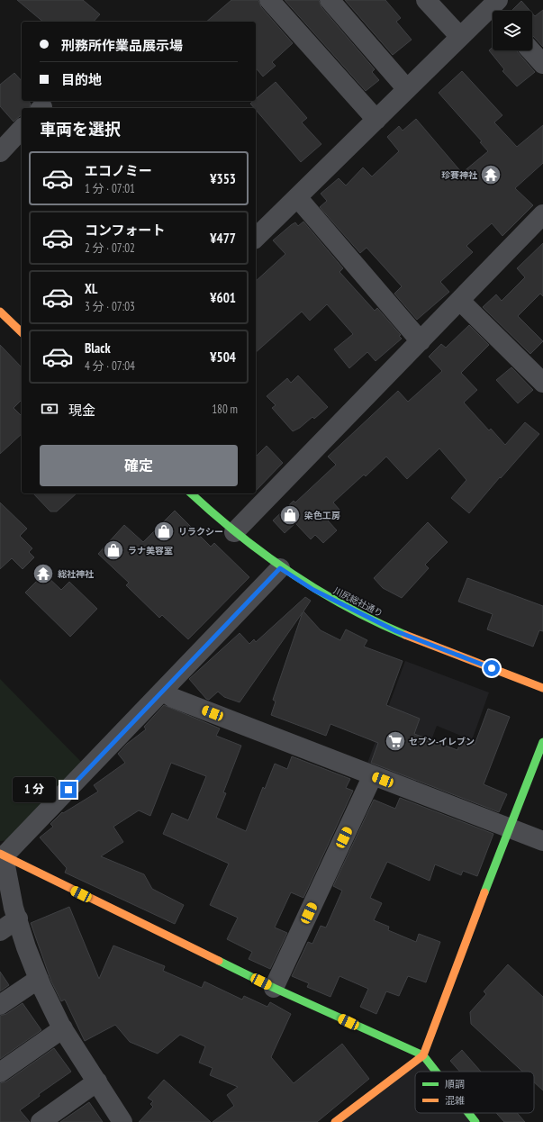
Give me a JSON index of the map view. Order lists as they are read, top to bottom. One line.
{"streets":{"street":["川尻総社通り"]},"places":{"temple":["珍賽神社","総社神社"],"shop":["染色工房","リラクシー","ラナ美容室"],"supermarket":["セブン-イレブン"]},"legend":["順調","混雑"],"page":{"banner":["刑務所作業品展示場","目的地"],"heading":"車両を選択","list":[{"name":"エコノミー","note":"1 分 · 07:01","value":"¥353"},{"name":"コンフォート","note":"2 分 · 07:02","value":"¥477"},{"name":"XL","note":"3 分 · 07:03","value":"¥601"},{"name":"Black","note":"4 分 · 07:04","value":"¥504"}],"pay":["現金","180 m"],"buttons":"確定","bubble":"1 分"}}
